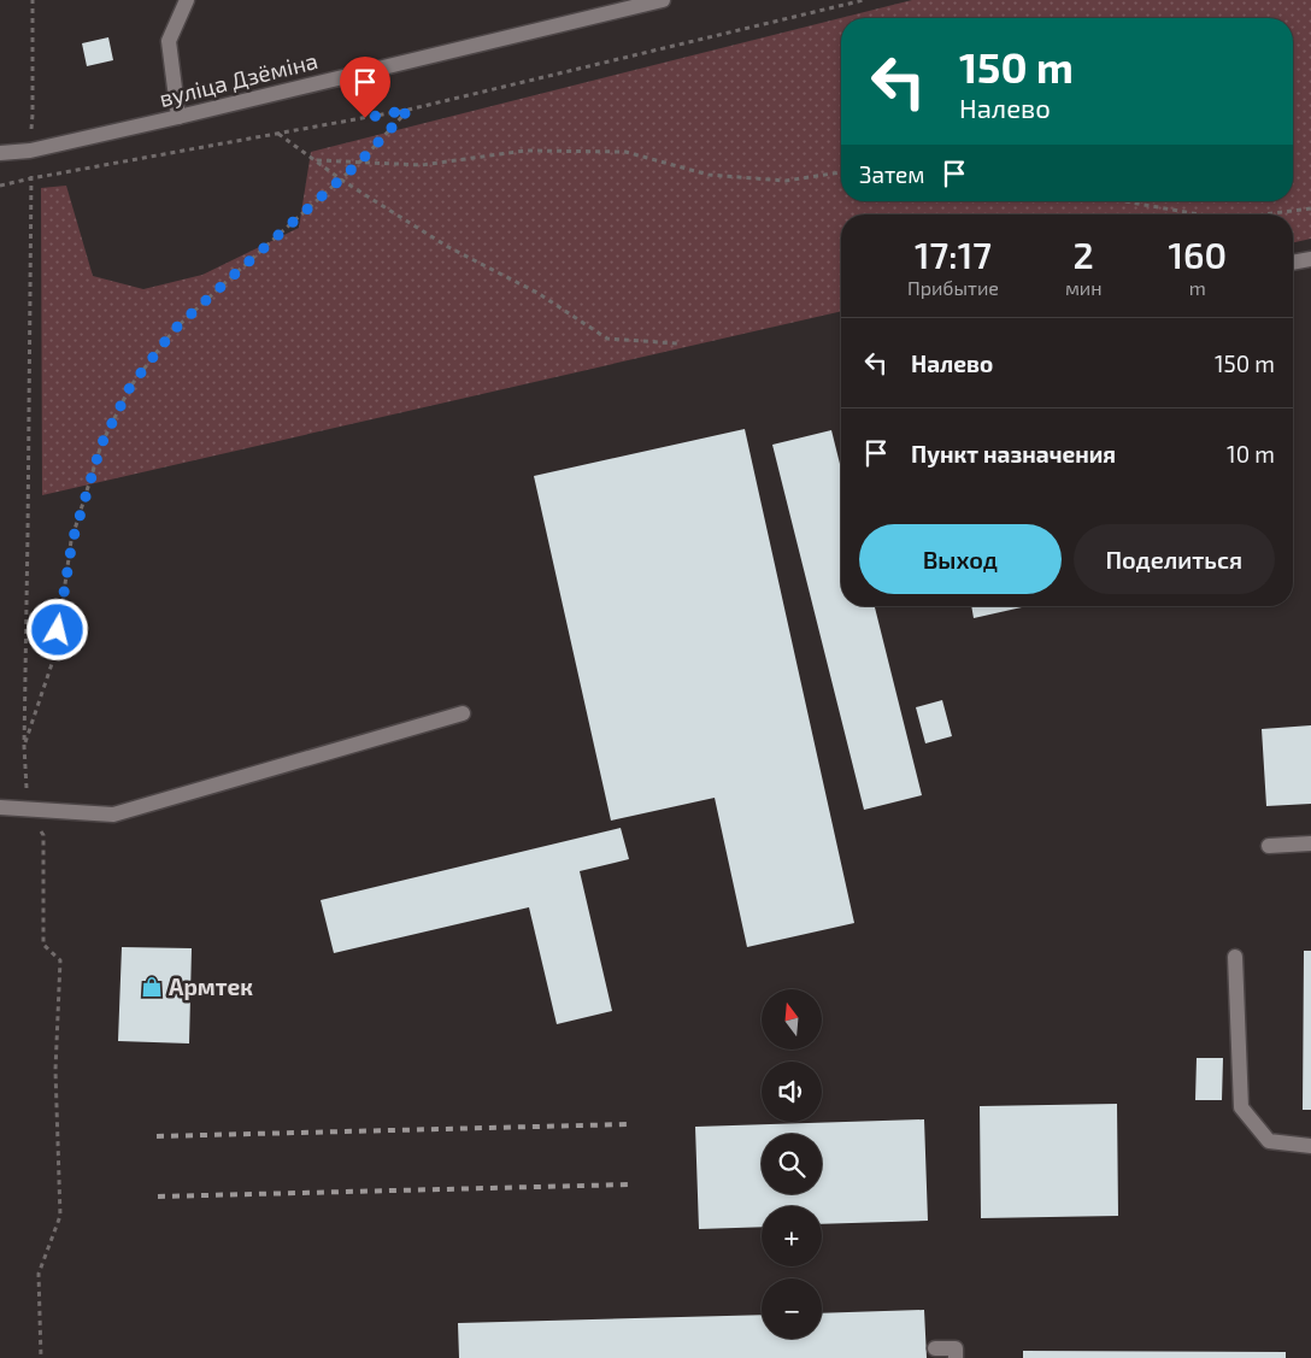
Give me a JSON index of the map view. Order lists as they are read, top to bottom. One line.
{"streets":{"main road":["вуліца Дзёміна"]},"places":{"shop":["Армтек"]},"north":"top","page":{"turn":["150 m","Налево"],"then":"Затем","eta":["17:17","Прибытие","2","мин","160","m"],"list":[{"name":"Налево","value":"150 m"},{"name":"Пункт назначения","value":"10 m"}],"buttons":["Выход","Поделиться"],"map_buttons":["+","−"]}}
